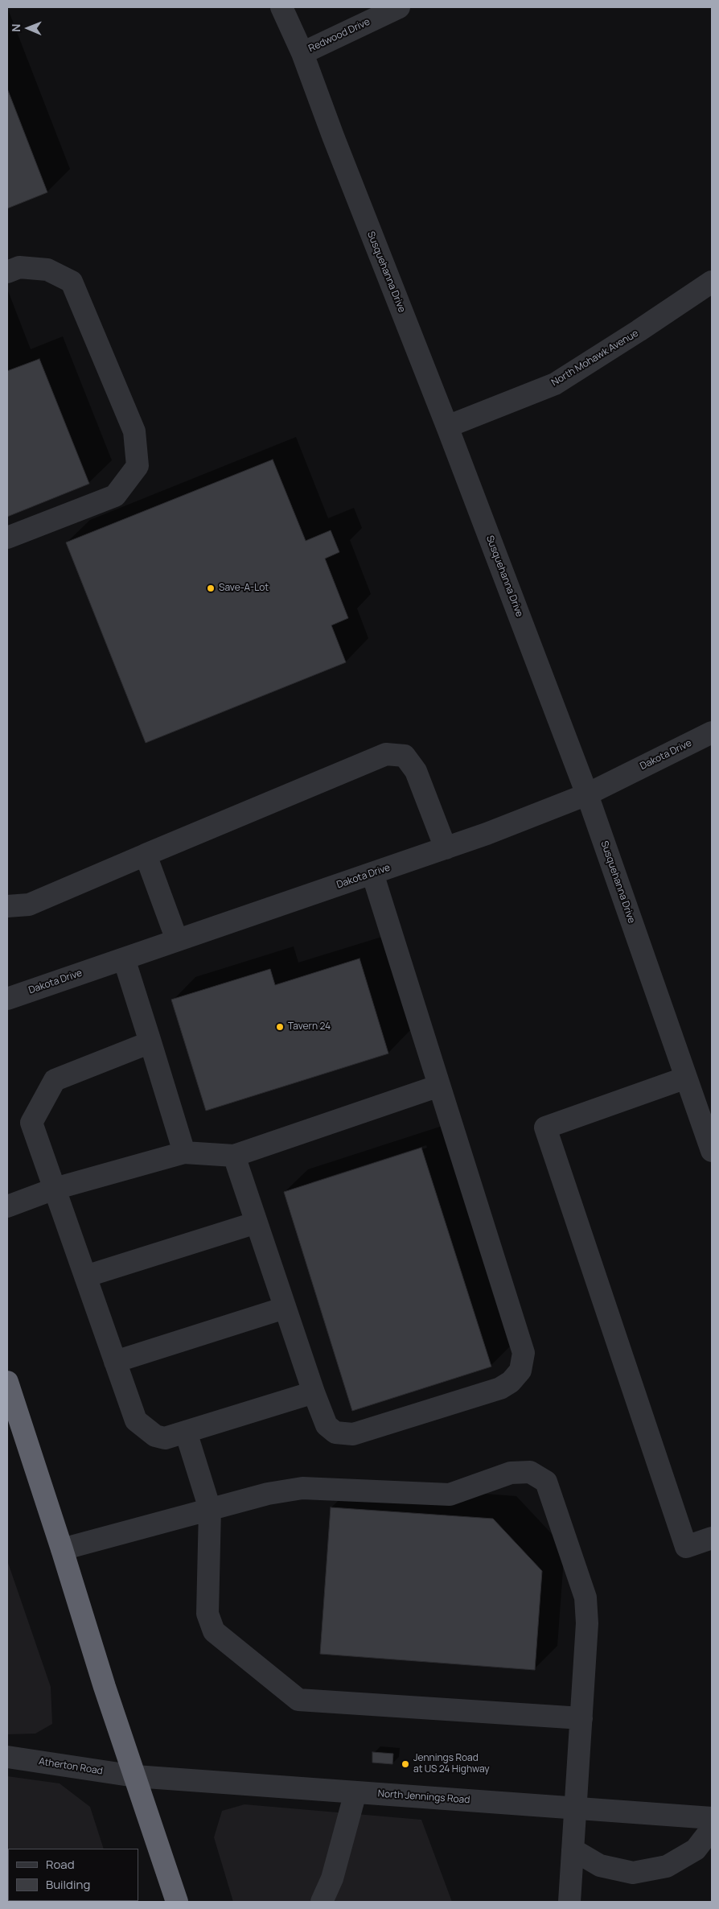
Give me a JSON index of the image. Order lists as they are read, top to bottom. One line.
{"streets":{"street":["Redwood Drive","Susquehanna Drive","North Mohawk Avenue","Dakota Drive","Atherton Road","North Jennings Road"]},"crossings":[["Redwood Drive","Susquehanna Drive"],["Susquehanna Drive","North Mohawk Avenue"],["Susquehanna Drive","Dakota Drive"],["Atherton Road","North Jennings Road"]],"places":["Save-A-Lot","Tavern 24","Jennings Road at US 24 Highway"],"legend":["Road","Building"],"north":"left"}
